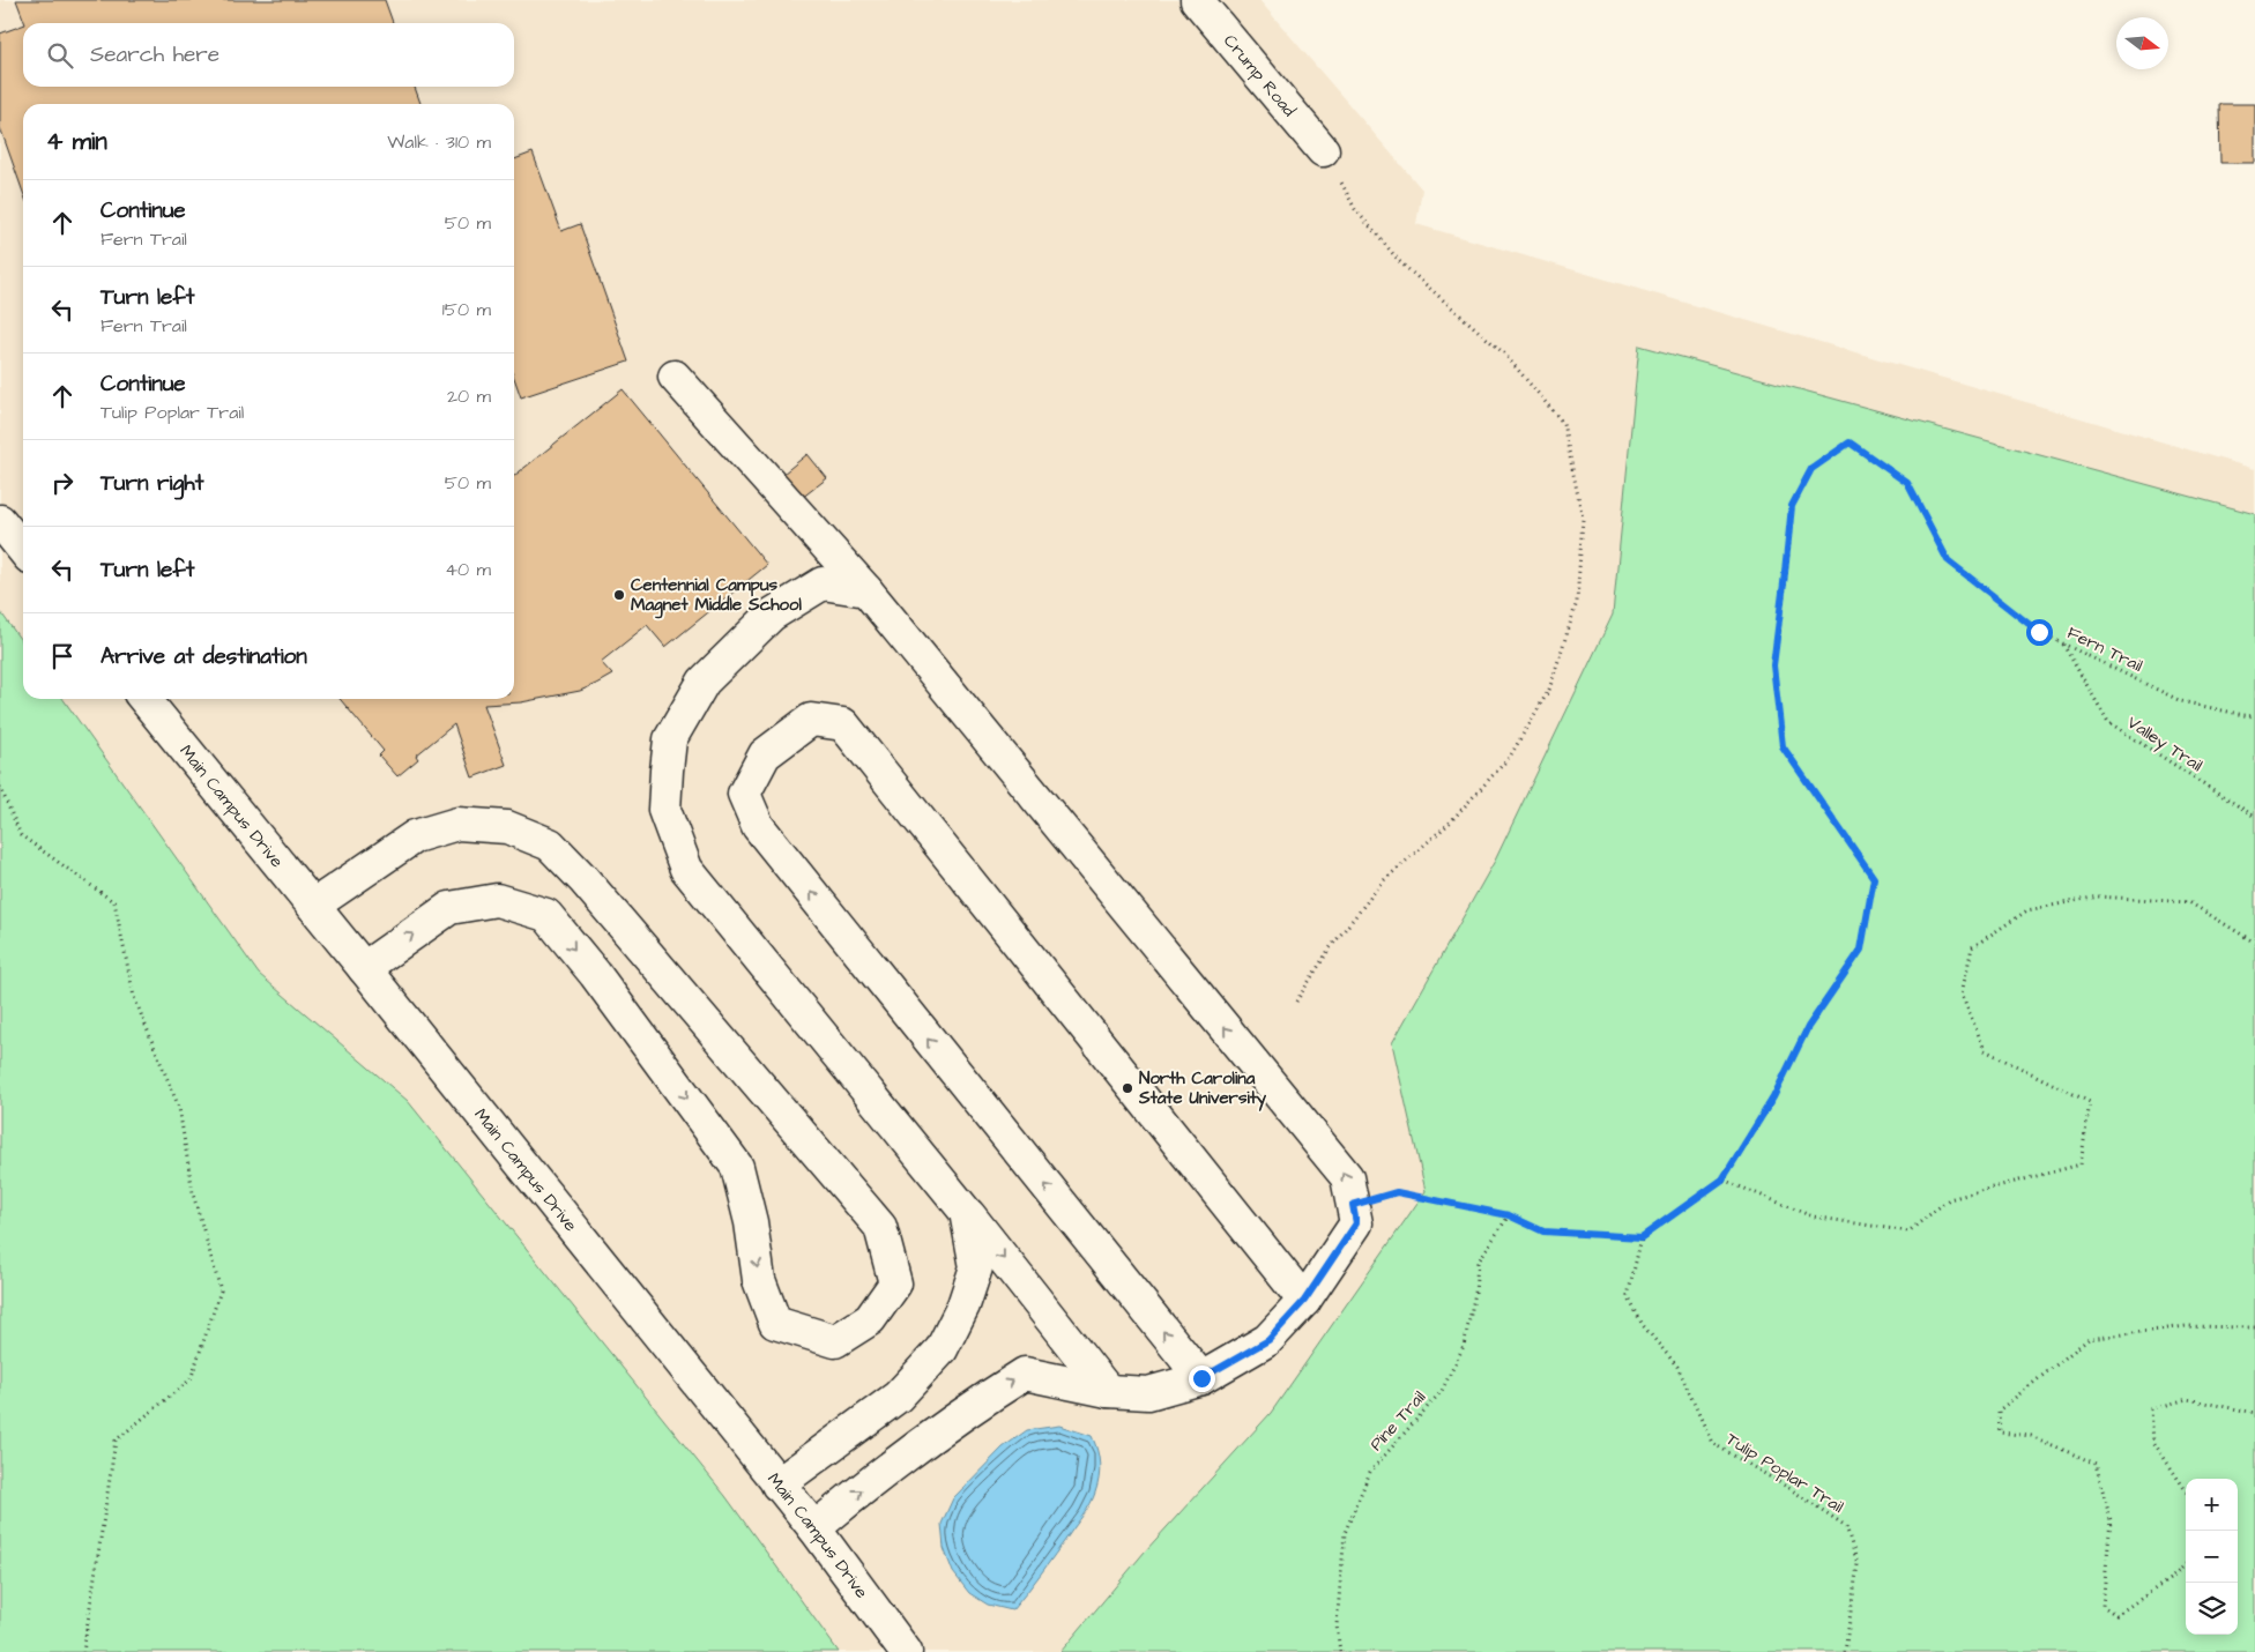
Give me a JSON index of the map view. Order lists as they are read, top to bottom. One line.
{"streets":{"main road":["Crump Road","Main Campus Drive"],"path":["Fern Trail","Valley Trail","Pine Trail","Tulip Poplar Trail"]},"crossings":[["Fern Trail","Valley Trail"]],"places":["Centennial Campus Magnet Middle School","North Carolina State University"],"north":"right","page":{"search":"Search here","heading":["4 min","Walk · 310 m"],"list":[["Continue","Fern Trail","50 m"],["Turn left","Fern Trail","150 m"],["Continue","Tulip Poplar Trail","20 m"],["Turn right","50 m"],["Turn left","40 m"],"Arrive at destination"],"map_buttons":["+","−"]}}
